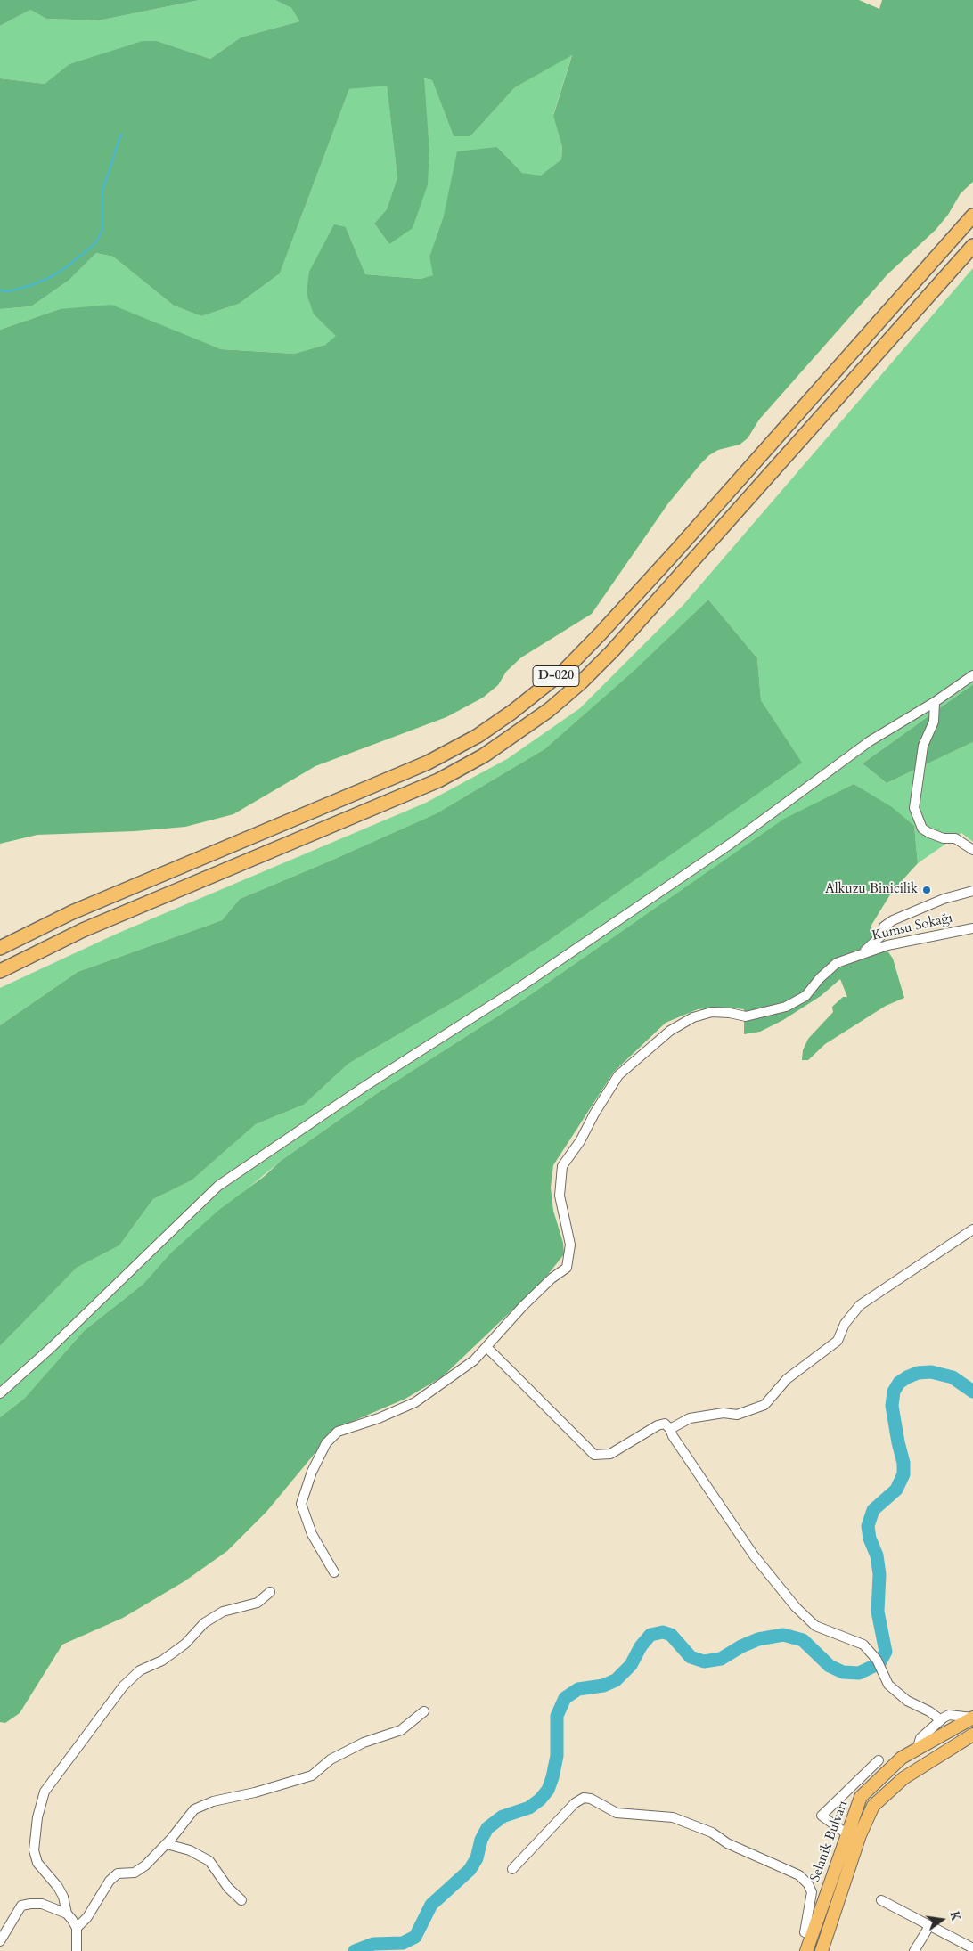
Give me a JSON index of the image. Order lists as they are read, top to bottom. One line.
{"streets":{"highway":["D-020"],"main road":["Selanik Bulvarı"],"street":["Kumsu Sokağı"]},"places":["Alkuzu Binicilik"],"north":"right"}
